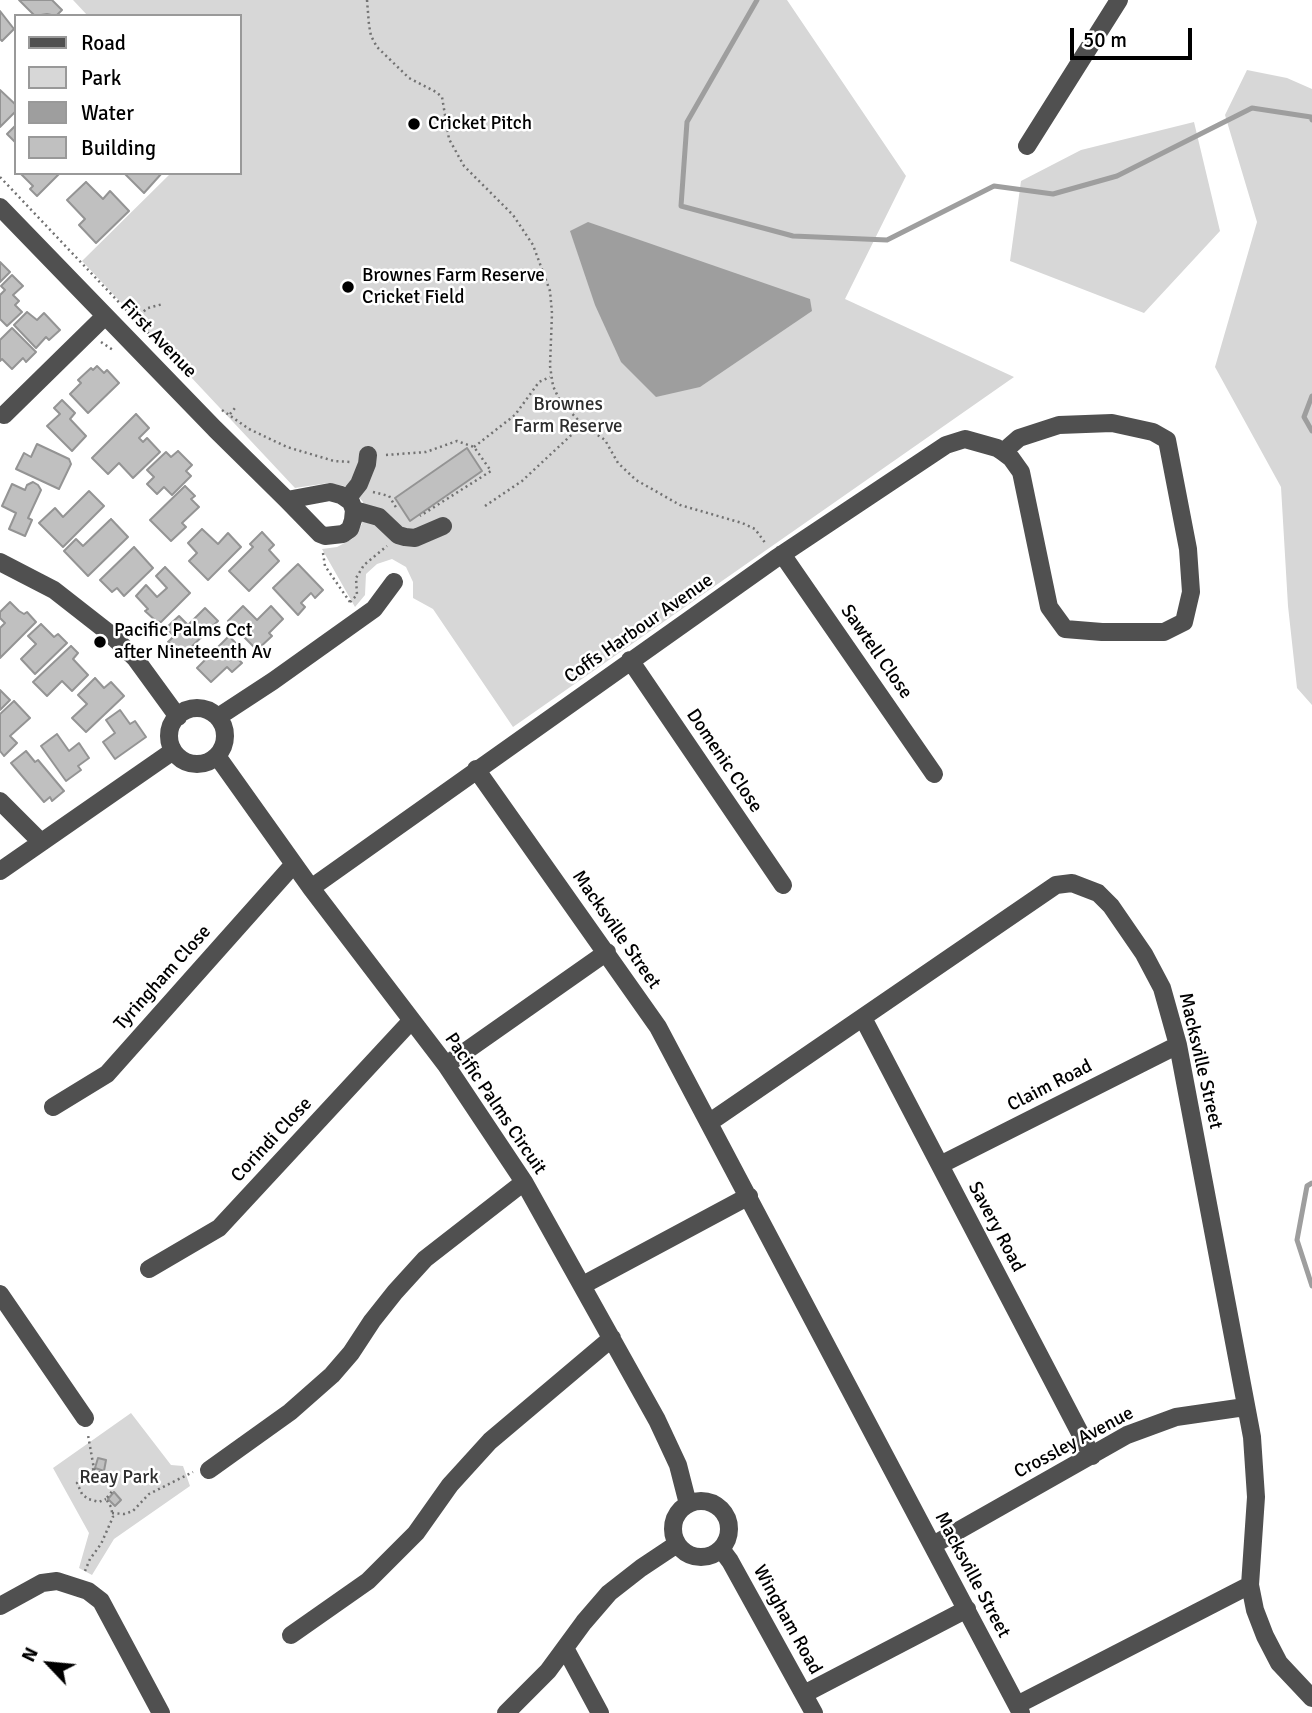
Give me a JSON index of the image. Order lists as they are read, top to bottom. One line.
{"streets":{"street":["First Avenue","Coffs Harbour Avenue","Sawtell Close","Domenic Close","Macksville Street","Tyringham Close","Claim Road","Pacific Palms Circuit","Corindi Close","Savery Road","Crossley Avenue","Wingham Road"]},"crossings":[["Coffs Harbour Avenue","Sawtell Close"],["Coffs Harbour Avenue","Domenic Close"],["Coffs Harbour Avenue","Macksville Street"],["Coffs Harbour Avenue","Pacific Palms Circuit"],["Macksville Street","Claim Road"],["Macksville Street","Savery Road"],["Macksville Street","Crossley Avenue"],["Tyringham Close","Pacific Palms Circuit"],["Claim Road","Savery Road"],["Pacific Palms Circuit","Corindi Close"],["Pacific Palms Circuit","Wingham Road"],["Savery Road","Crossley Avenue"]],"parks":["Brownes Farm Reserve","Reay Park"],"places":["Cricket Pitch","Brownes Farm Reserve Cricket Field","Pacific Palms Cct after Nineteenth Av"],"legend":["Road","Park","Water","Building"],"scale_bar":"50 m","north":"top left"}
